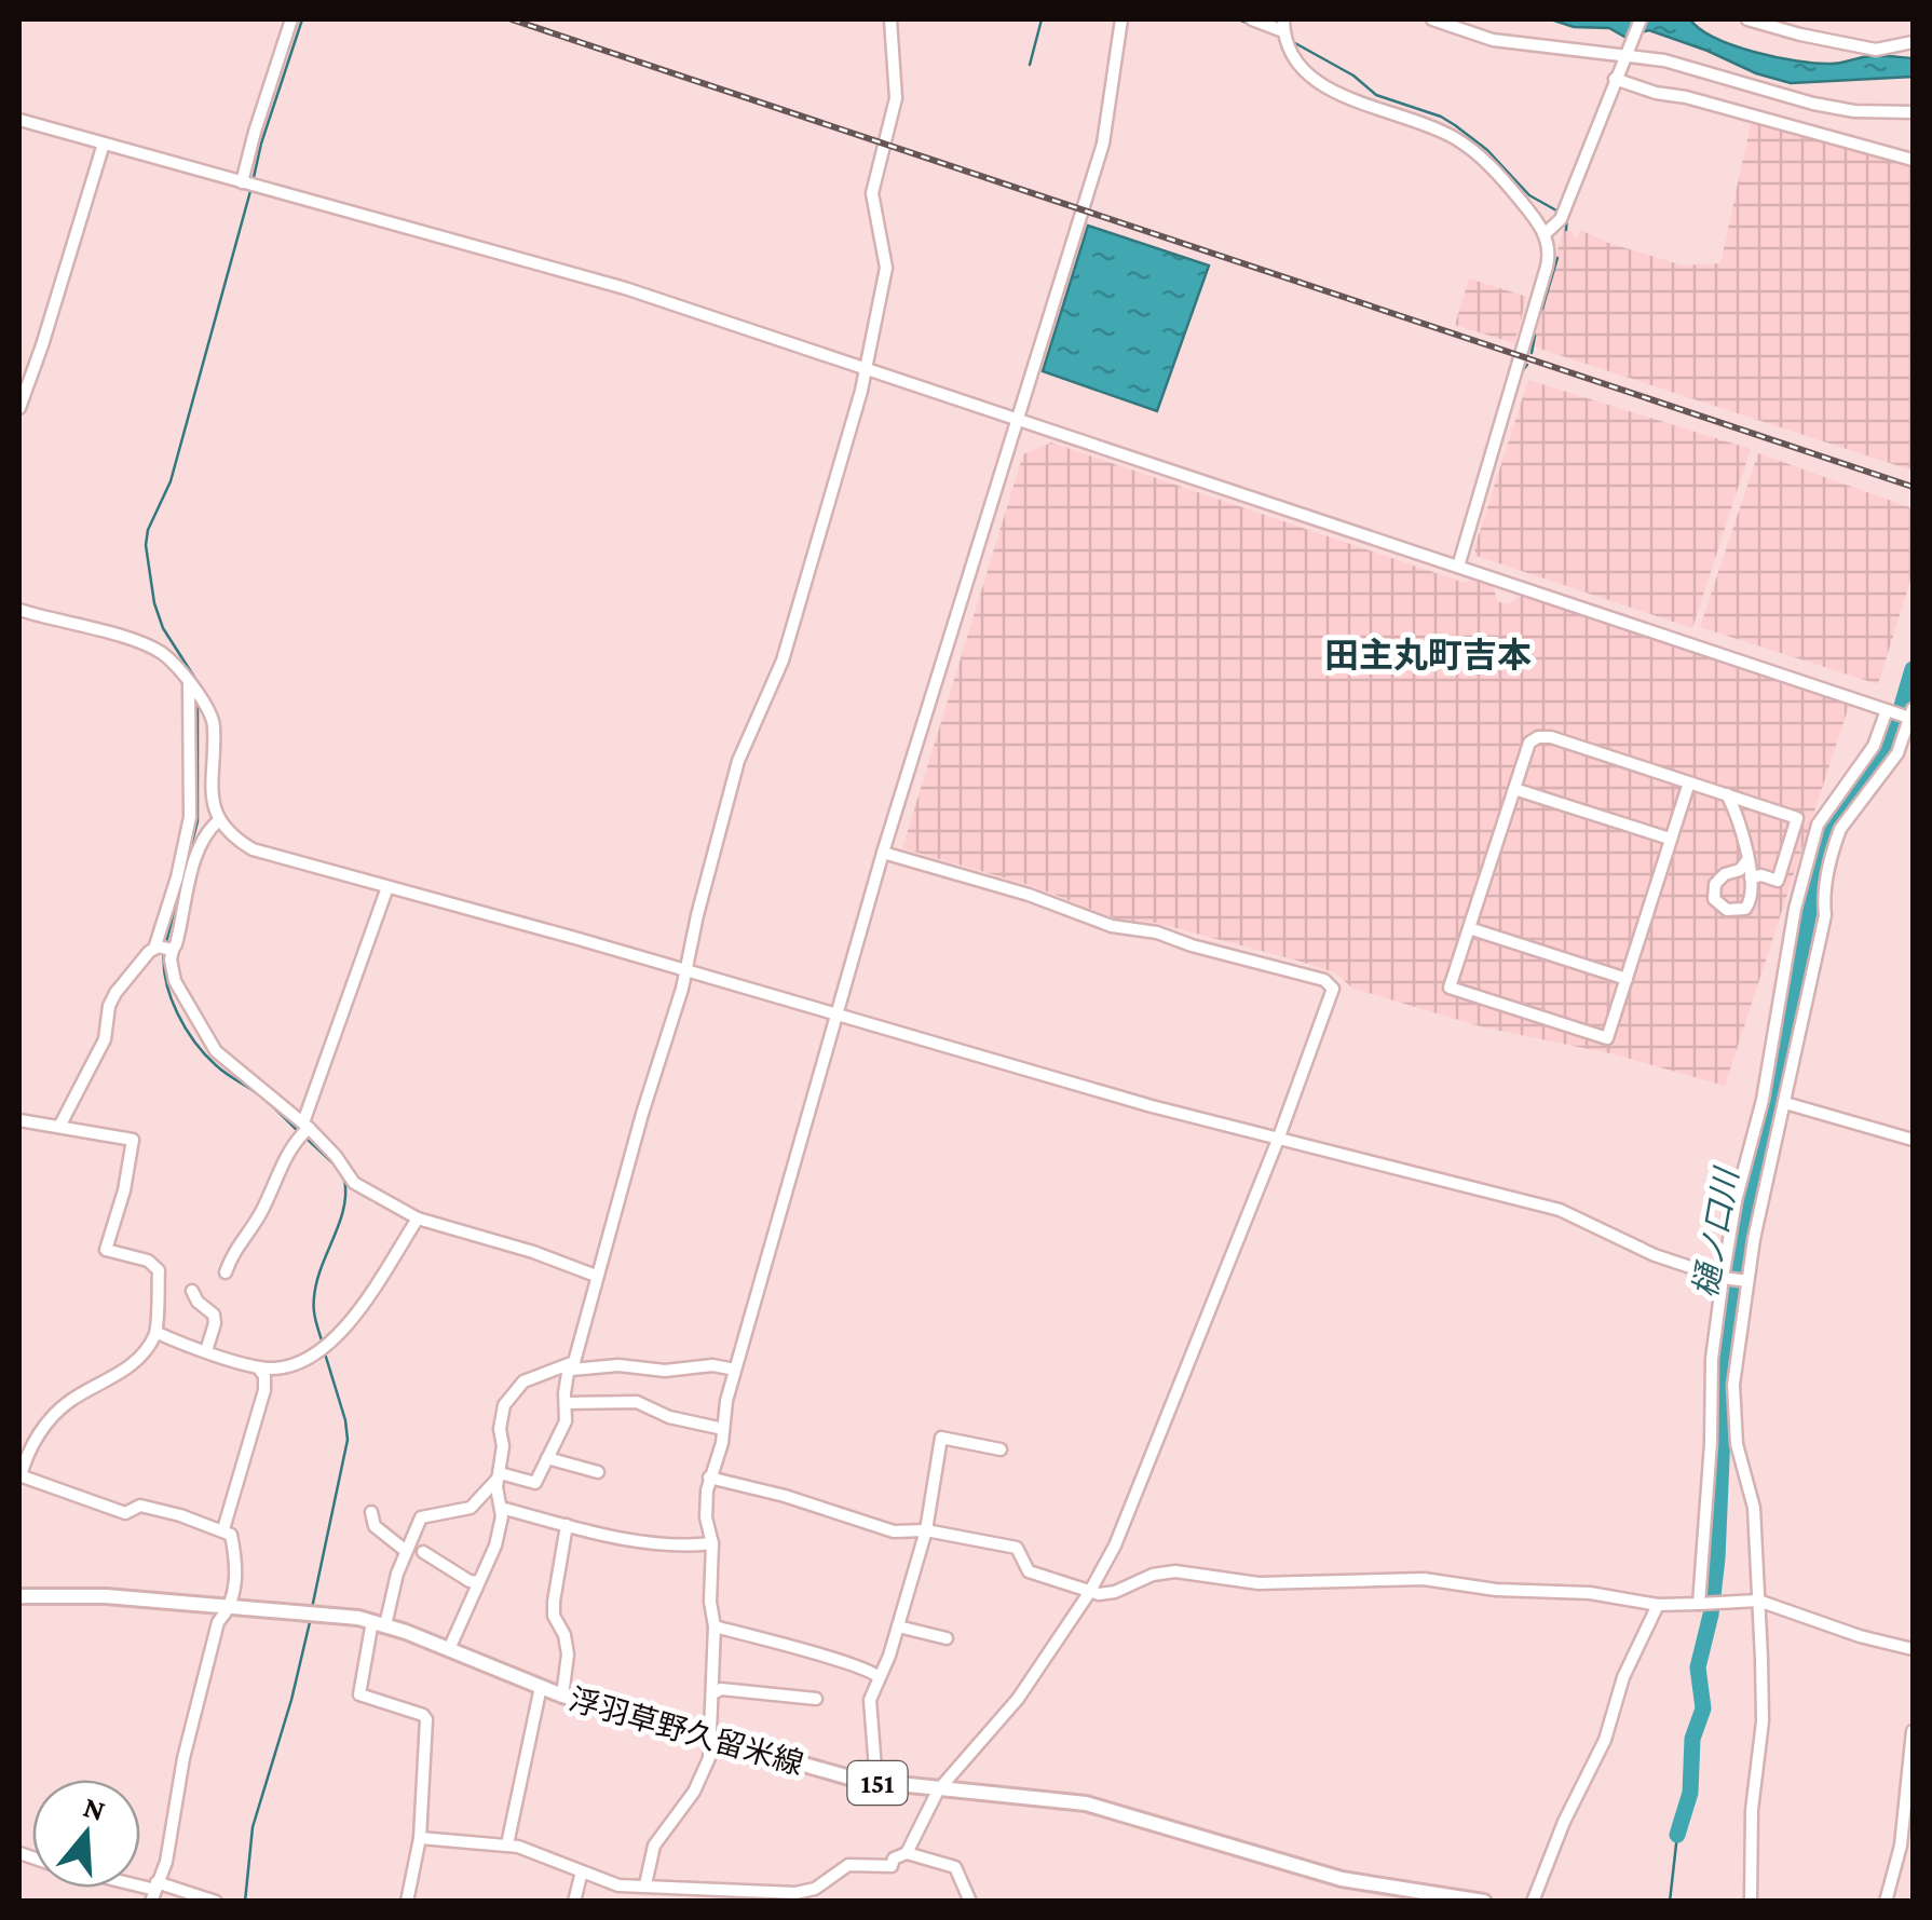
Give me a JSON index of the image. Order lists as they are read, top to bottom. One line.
{"streets":{"main road":["浮羽草野久留米線","151"]},"districts":["田主丸町吉本"],"water":["樋ノ口川"],"north":"top"}
